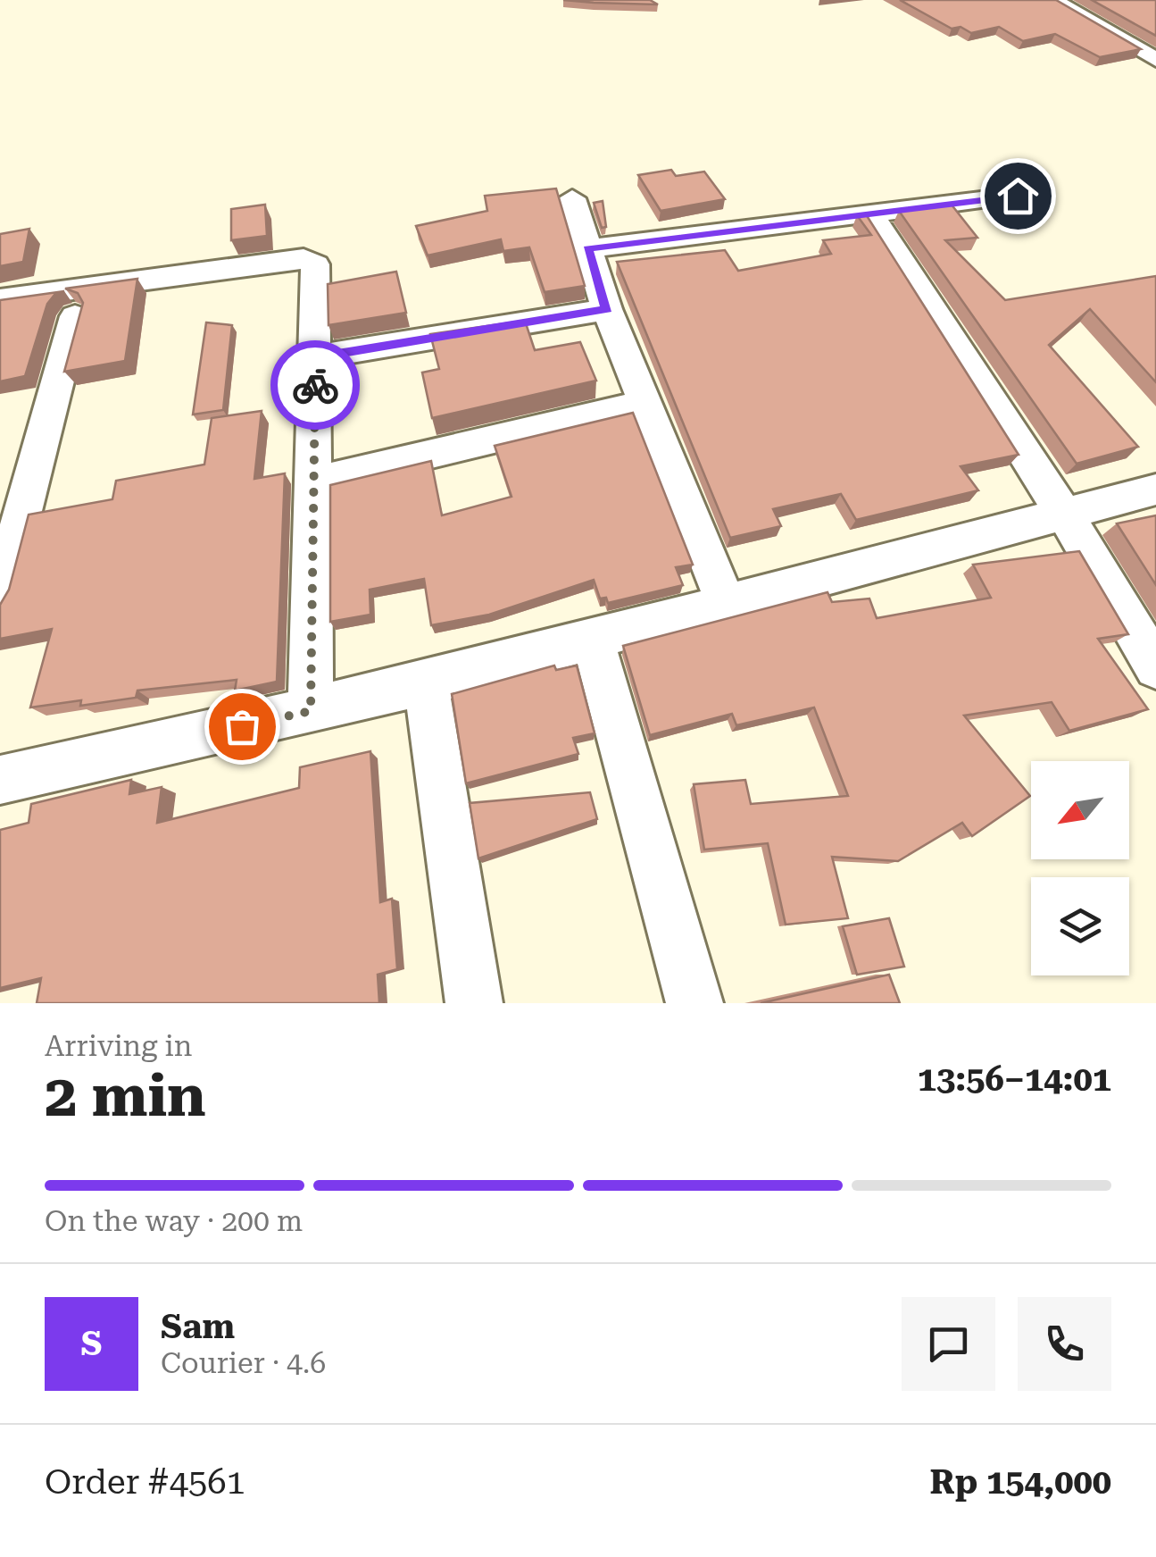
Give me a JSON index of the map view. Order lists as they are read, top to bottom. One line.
{"north":"bottom left","page":{"heading":["2 min","Arriving in","13:56–14:01"],"panel":["Sam","Courier · 4.6","Order #4561","Rp 154,000"],"bar":"On the way · 200 m","round":"S"}}
